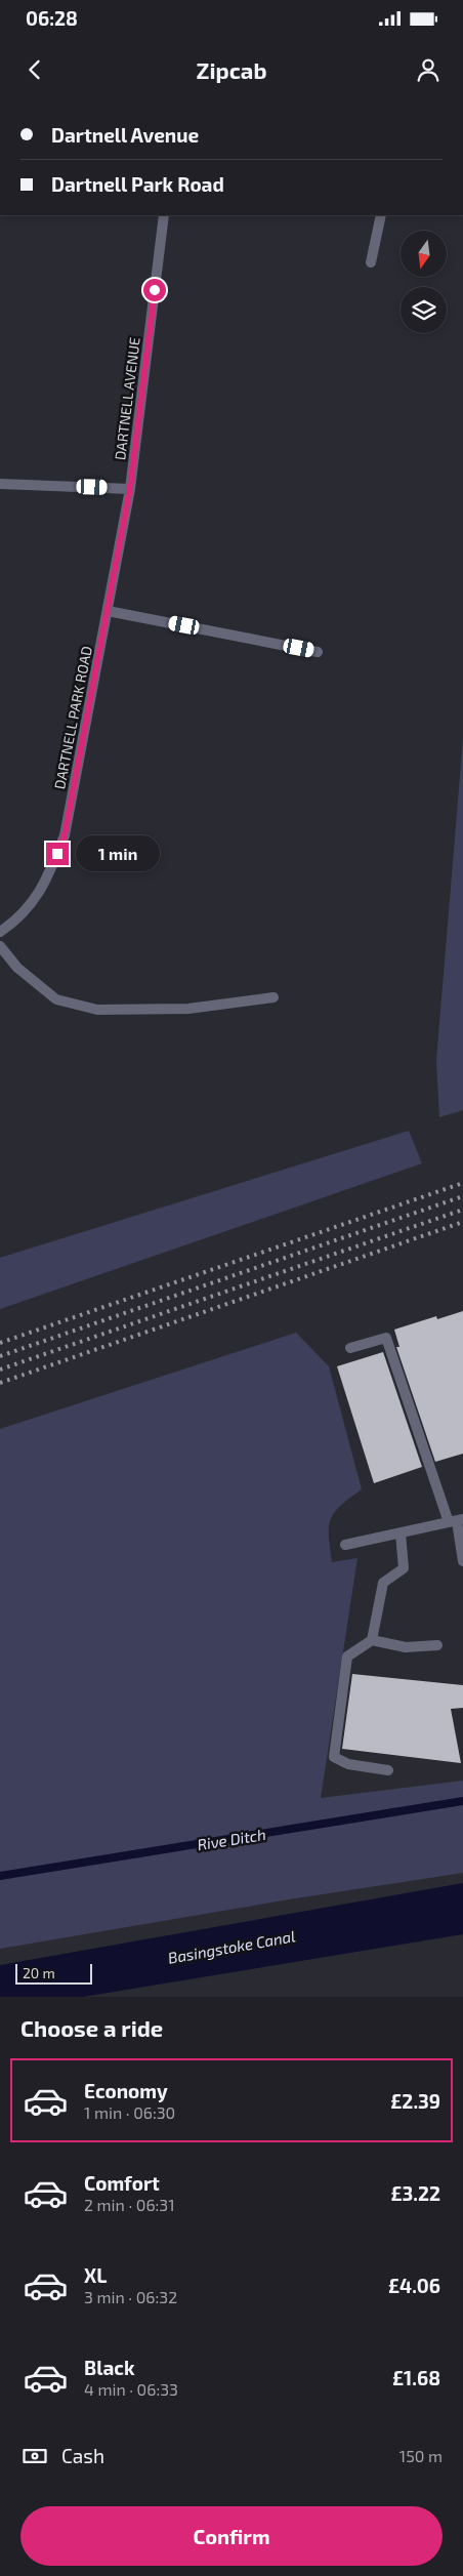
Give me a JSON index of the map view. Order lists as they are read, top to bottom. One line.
{"streets":{"street":["DARTNELL AVENUE","DARTNELL PARK ROAD"]},"crossings":[["DARTNELL AVENUE","DARTNELL PARK ROAD"]],"water":["Rive Ditch","Basingstoke Canal"],"scale_bar":"20 m","north":"bottom","page":{"status":"06:28","header":"Zipcab","banner":["Dartnell Avenue","Dartnell Park Road"],"bubble":"1 min","scale":"20 m","heading":"Choose a ride","list":[{"name":"Economy","note":"1 min · 06:30","value":"£2.39"},{"name":"Comfort","note":"2 min · 06:31","value":"£3.22"},{"name":"XL","note":"3 min · 06:32","value":"£4.06"},{"name":"Black","note":"4 min · 06:33","value":"£1.68"}],"pay":["Cash","150 m"],"buttons":"Confirm"}}
